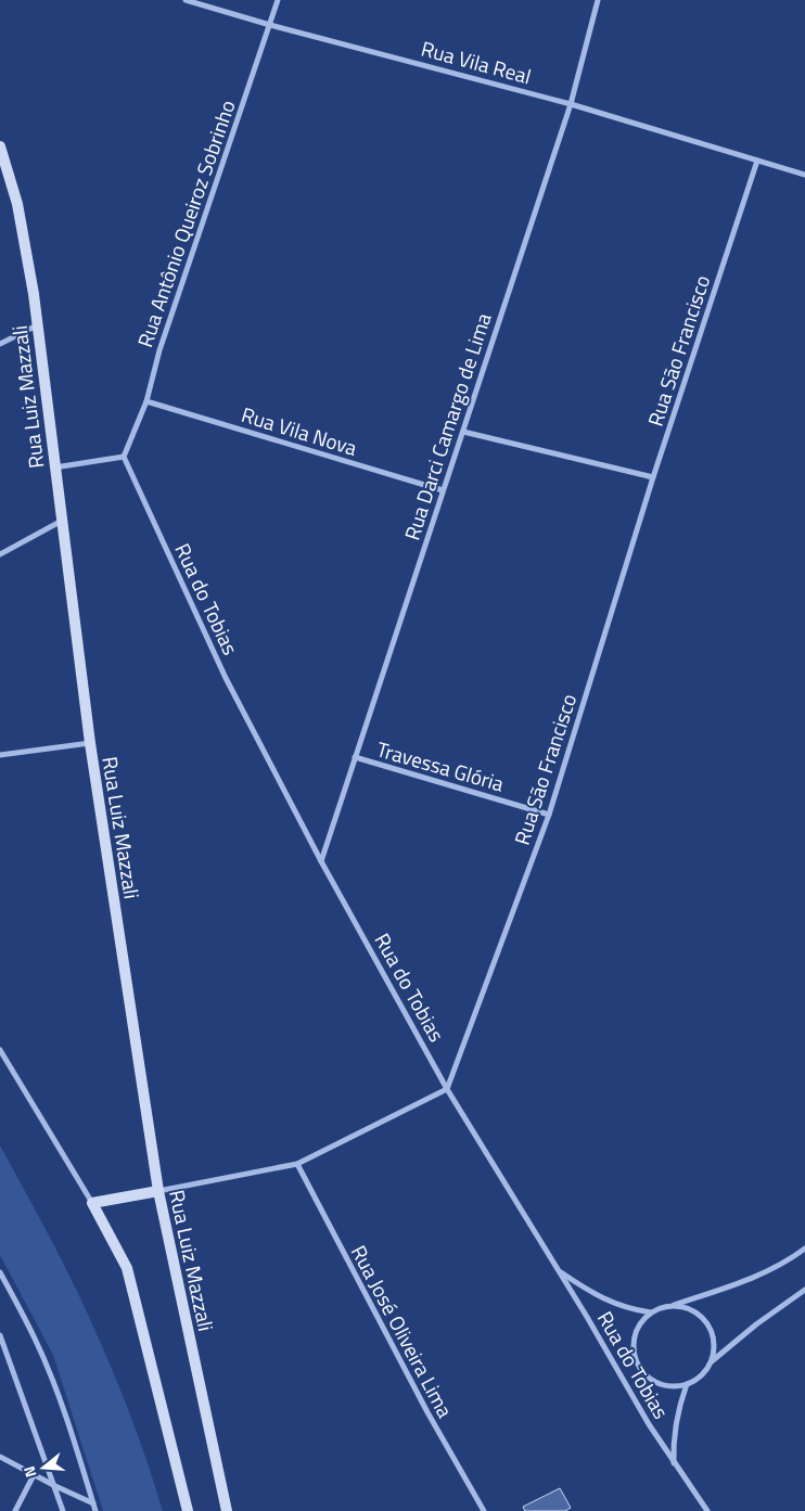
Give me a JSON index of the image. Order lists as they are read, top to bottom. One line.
{"streets":{"street":["Rua Vila Real","Rua Antônio Queiroz Sobrinho","Rua São Francisco","Rua Luiz Mazzali","Rua Darci Camargo de Lima","Rua Vila Nova","Rua do Tobias","Travessa Glória","Rua José Oliveira Lima"]},"crossings":[["Rua Vila Real","Rua Antônio Queiroz Sobrinho"],["Rua Vila Real","Rua São Francisco"],["Rua Vila Real","Rua Darci Camargo de Lima"],["Rua Antônio Queiroz Sobrinho","Rua Vila Nova"],["Rua Antônio Queiroz Sobrinho","Rua do Tobias"],["Rua São Francisco","Rua do Tobias"],["Rua São Francisco","Travessa Glória"],["Rua Darci Camargo de Lima","Rua Vila Nova"],["Rua Darci Camargo de Lima","Rua do Tobias"],["Rua Darci Camargo de Lima","Travessa Glória"]],"north":"left"}
